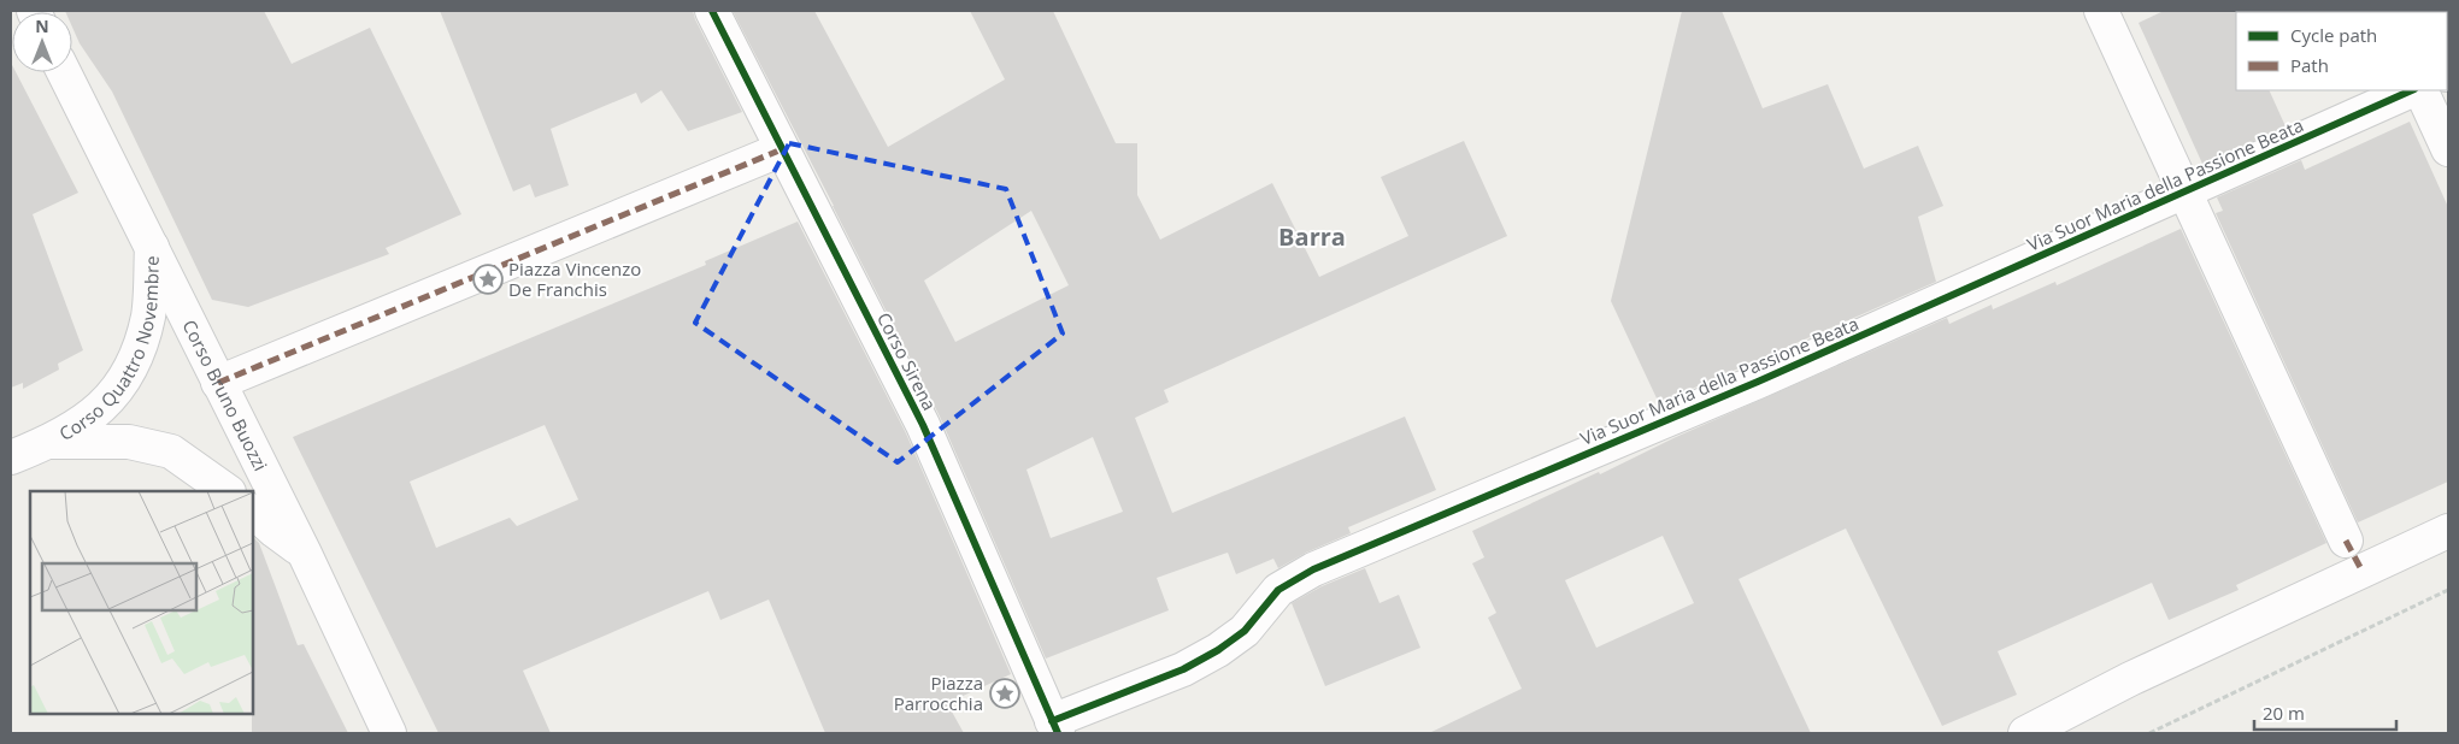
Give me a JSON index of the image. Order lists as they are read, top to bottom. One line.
{"streets":{"street":["Via Suor Maria della Passione Beata","Corso Quattro Novembre","Corso Sirena","Corso Bruno Buozzi"]},"crossings":[["Via Suor Maria della Passione Beata","Corso Sirena"],["Corso Quattro Novembre","Corso Bruno Buozzi"]],"districts":["Barra"],"places":{"place":["Piazza Vincenzo De Franchis","Piazza Parrocchia"]},"legend":["Cycle path","Path"],"scale_bar":"20 m","north":"top"}
